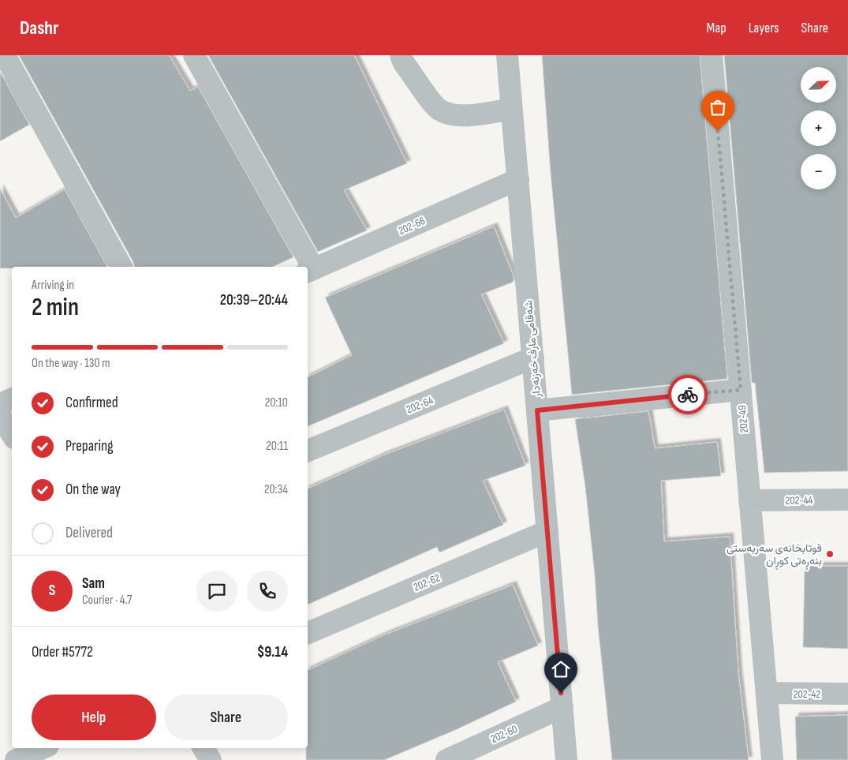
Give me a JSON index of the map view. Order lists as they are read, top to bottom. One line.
{"streets":{"street":["202-66","شەقامی مارف خەزنەدار","202-64","202-49","202-44","202-62","202-42","202-60"]},"crossings":[["202-66","شەقامی مارف خەزنەدار"],["شەقامی مارف خەزنەدار","202-64"],["شەقامی مارف خەزنەدار","202-62"],["شەقامی مارف خەزنەدار","202-60"],["202-49","202-44"],["202-49","202-42"]],"places":["قوتابخانەی سەربەستی بنەڕەتی کوڕان"],"north":"top right","page":{"header":"Dashr","nav":["Map","Layers","Share"],"map_buttons":["+","−"],"heading":["2 min","Arriving in","20:39–20:44"],"panel":["Sam","Courier · 4.7","Order #5772","$9.14"],"bar":"On the way · 130 m","list":[["Confirmed","20:10"],["Preparing","20:11"],["On the way","20:34"],"Delivered"],"round":"S","buttons":["Help","Share"]}}
